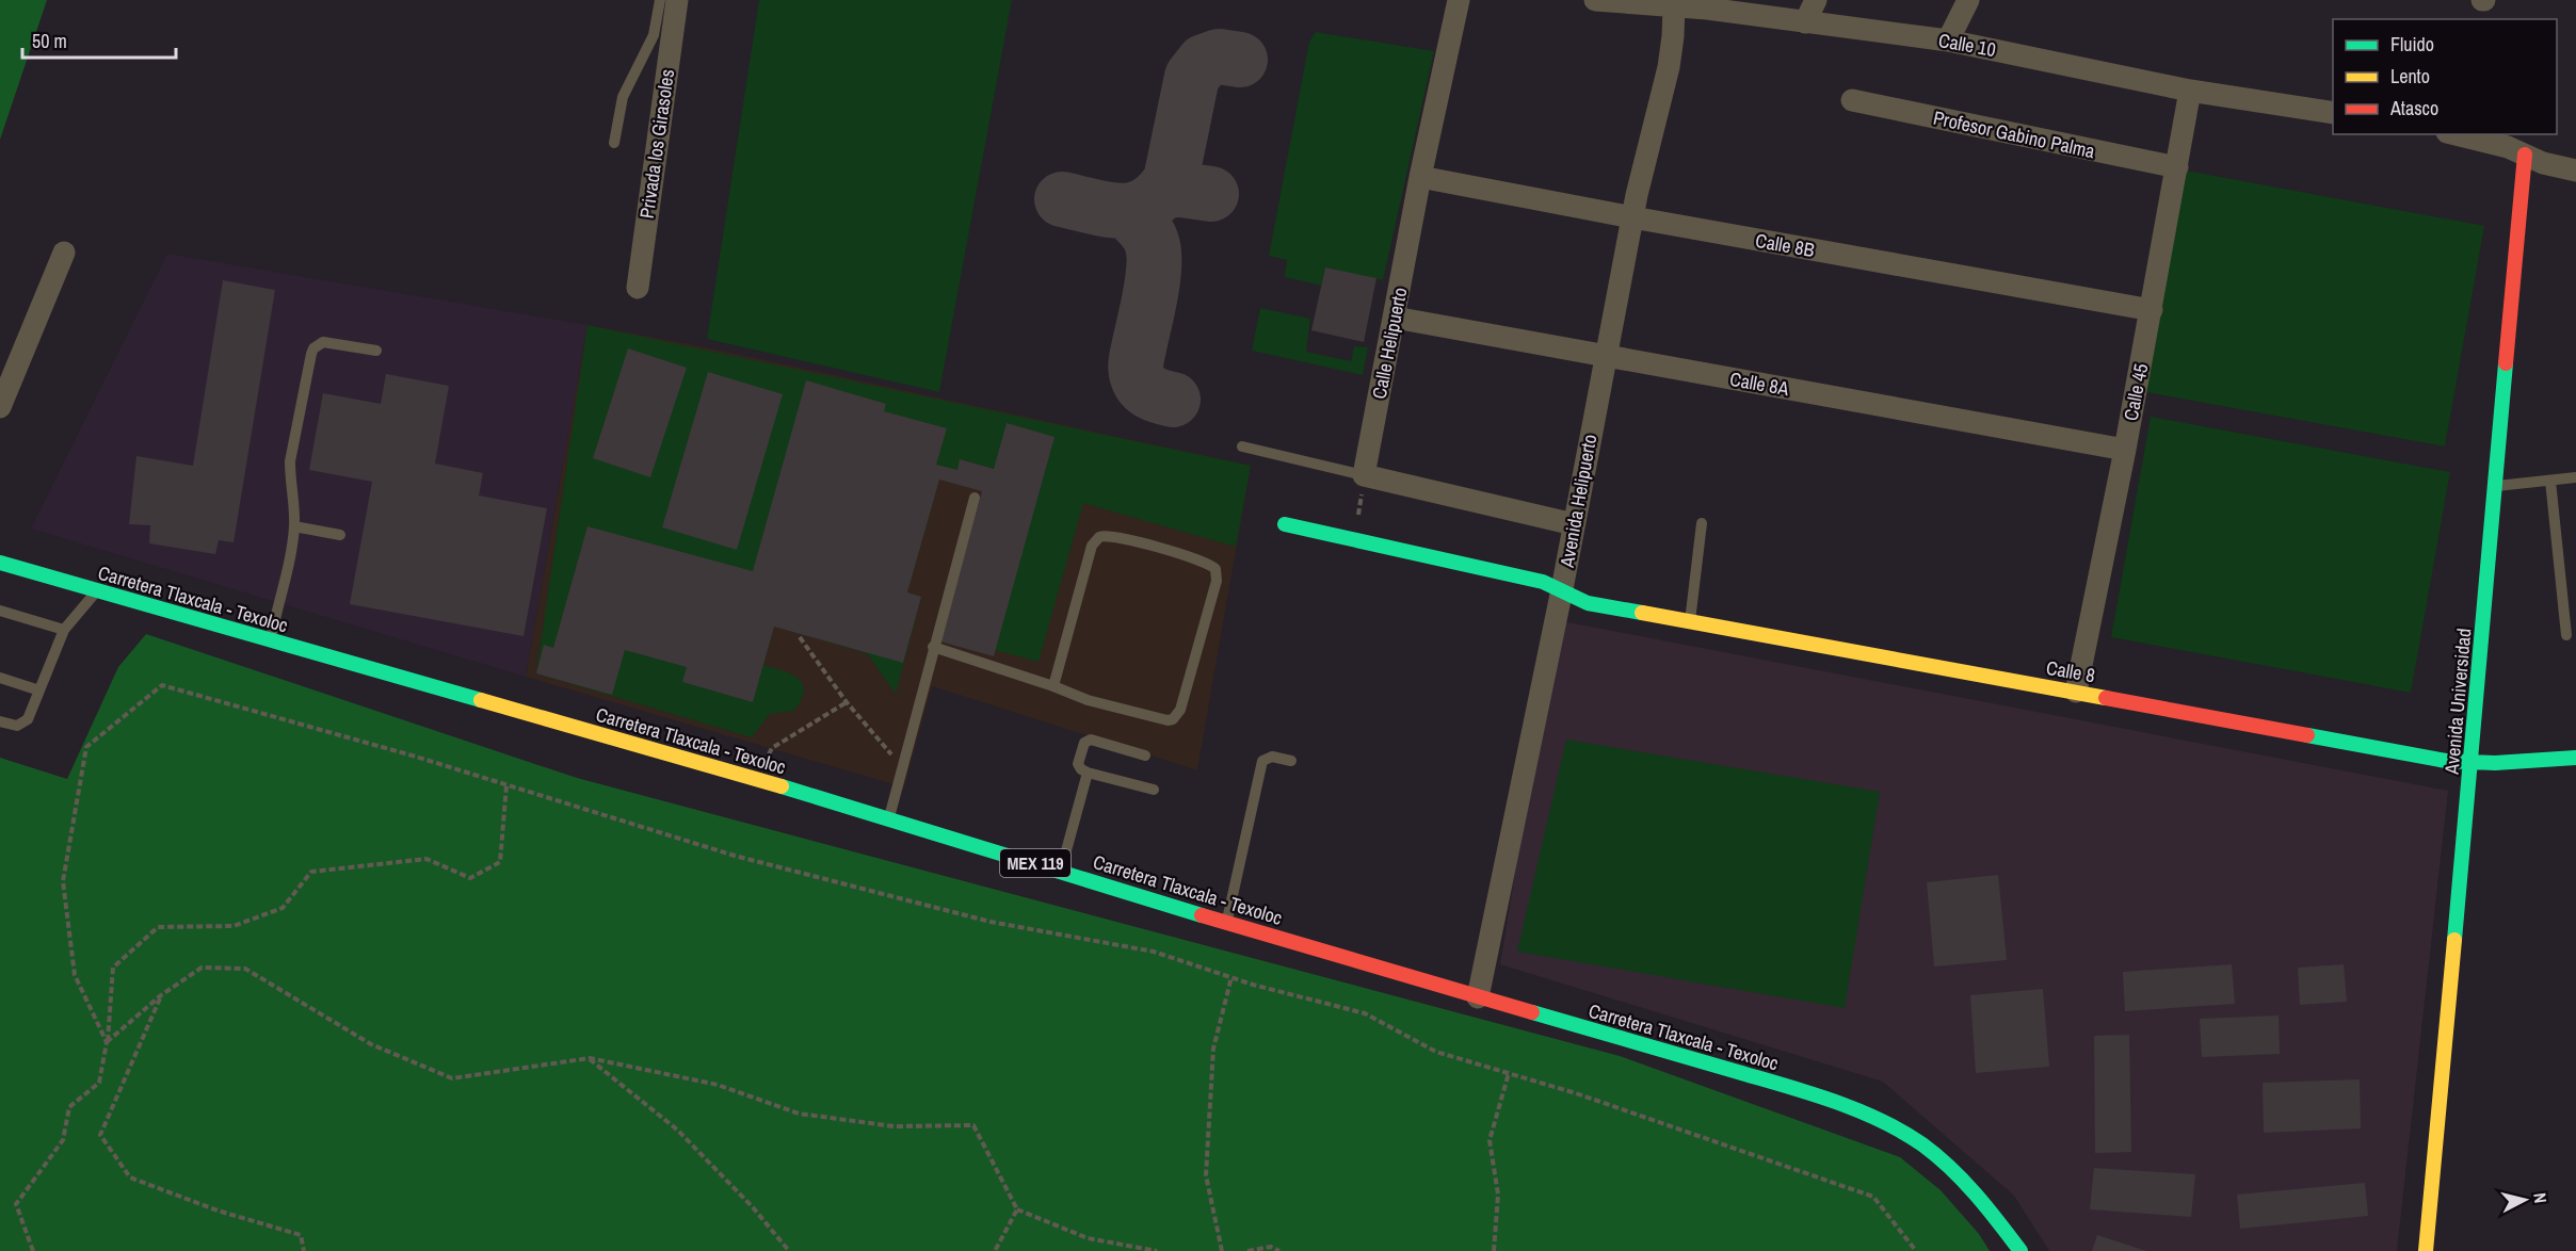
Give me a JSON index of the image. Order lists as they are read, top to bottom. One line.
{"streets":{"street":["Calle 10","Profesor Gabino Palma","Privada los Girasoles","Calle 8B","Calle Helipuerto","Calle 8A","Calle 45","Avenida Helipuerto","Carretera Tlaxcala - Texoloc","Calle 8","Avenida Universidad","MEX 119"]},"crossings":[["Calle 10","Calle 45"],["Calle 10","Avenida Helipuerto"],["Profesor Gabino Palma","Calle 45"],["Calle 8B","Calle Helipuerto"],["Calle 8B","Calle 45"],["Calle 8B","Avenida Helipuerto"],["Calle Helipuerto","Calle 8A"],["Calle 8A","Calle 45"],["Calle 8A","Avenida Helipuerto"],["Calle 45","Calle 8"],["Avenida Helipuerto","Carretera Tlaxcala - Texoloc"],["Avenida Helipuerto","Calle 8"],["Calle 8","Avenida Universidad"]],"legend":["Fluido","Lento","Atasco"],"scale_bar":"50 m","north":"right"}
